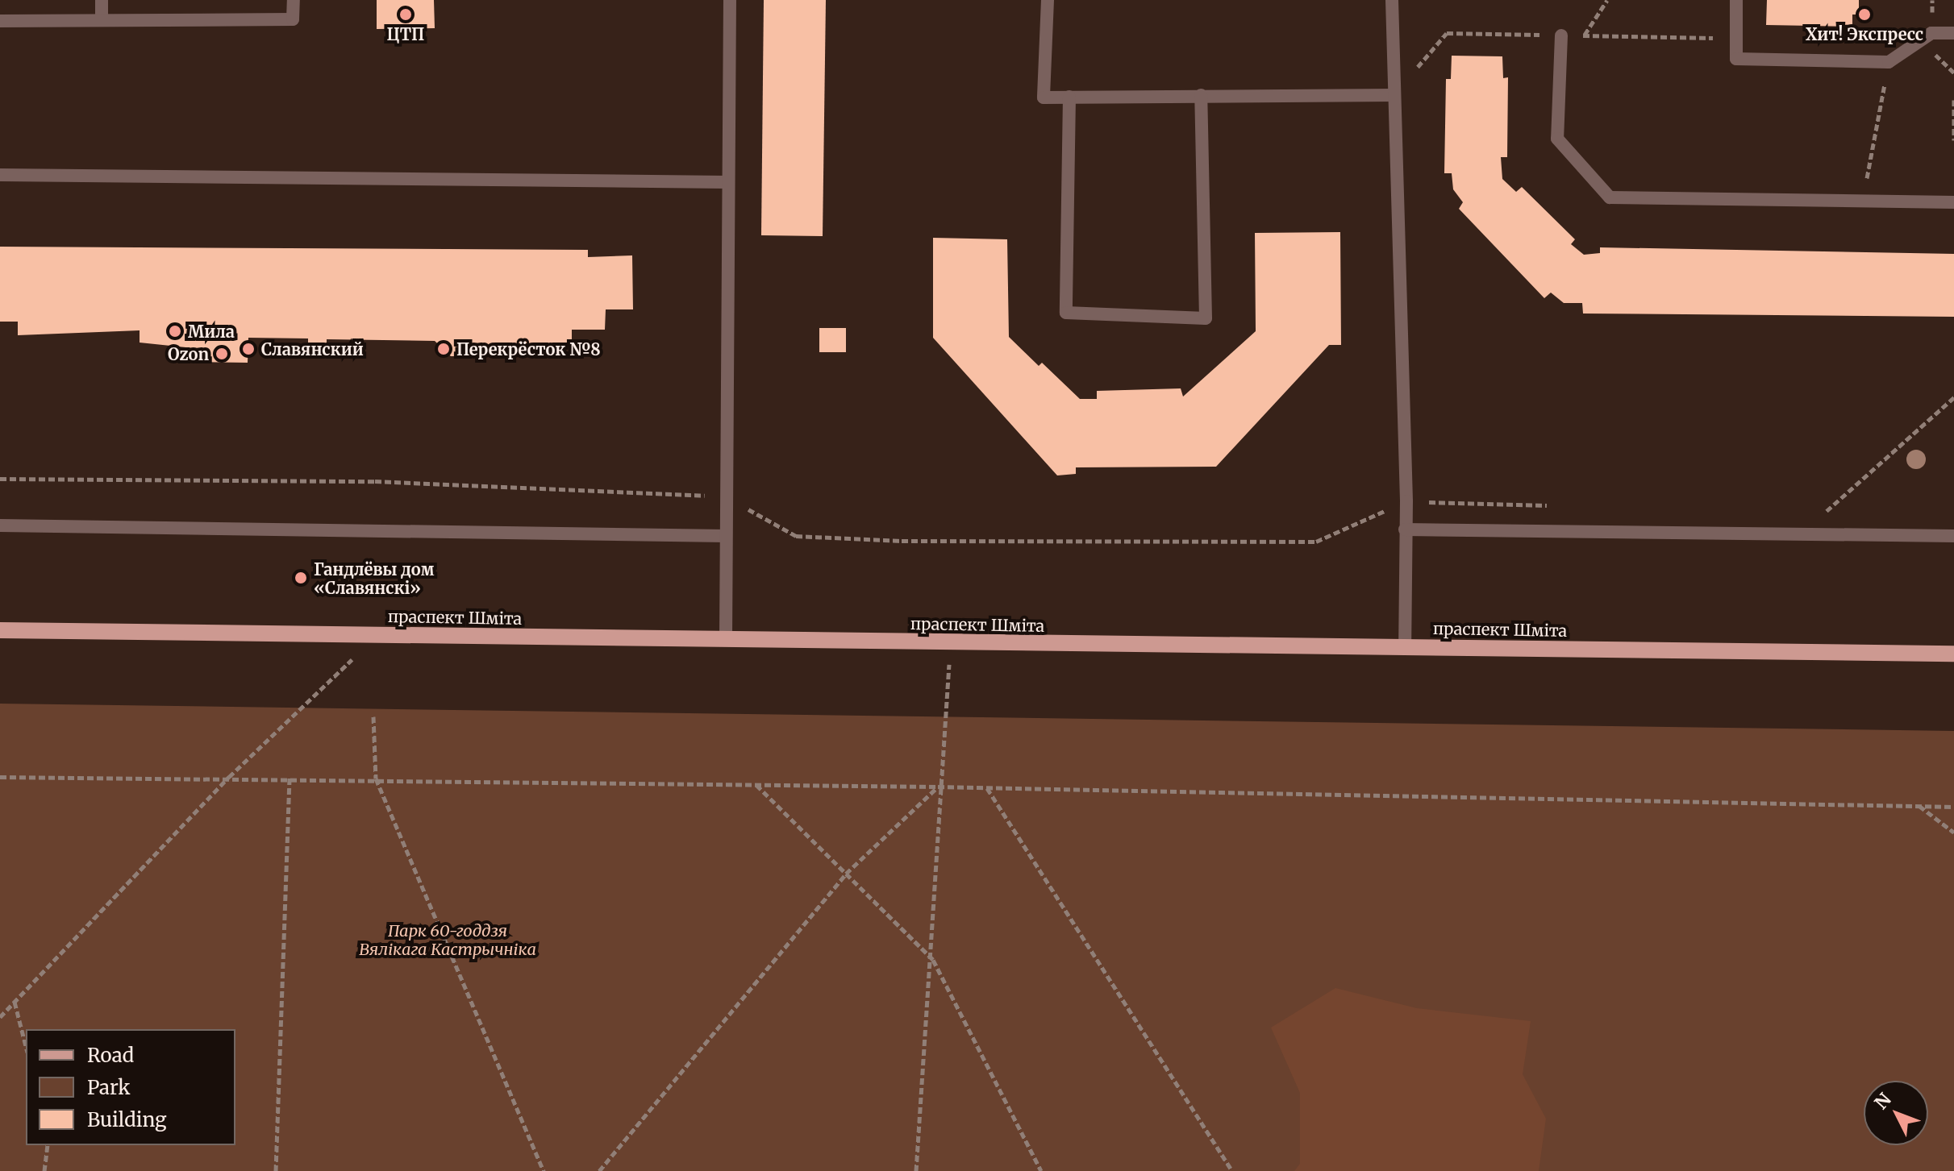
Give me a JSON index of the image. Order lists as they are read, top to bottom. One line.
{"streets":{"main road":["праспект Шміта"]},"parks":["Парк 60-годдзя Вялікага Кастрычніка"],"places":["ЦТП","Хит! Экспресс","Мила","Славянский","Перекрёсток №8","Ozon","Гандлёвы дом «Славянскі»"],"legend":["Road","Park","Building"],"north":"top left"}
